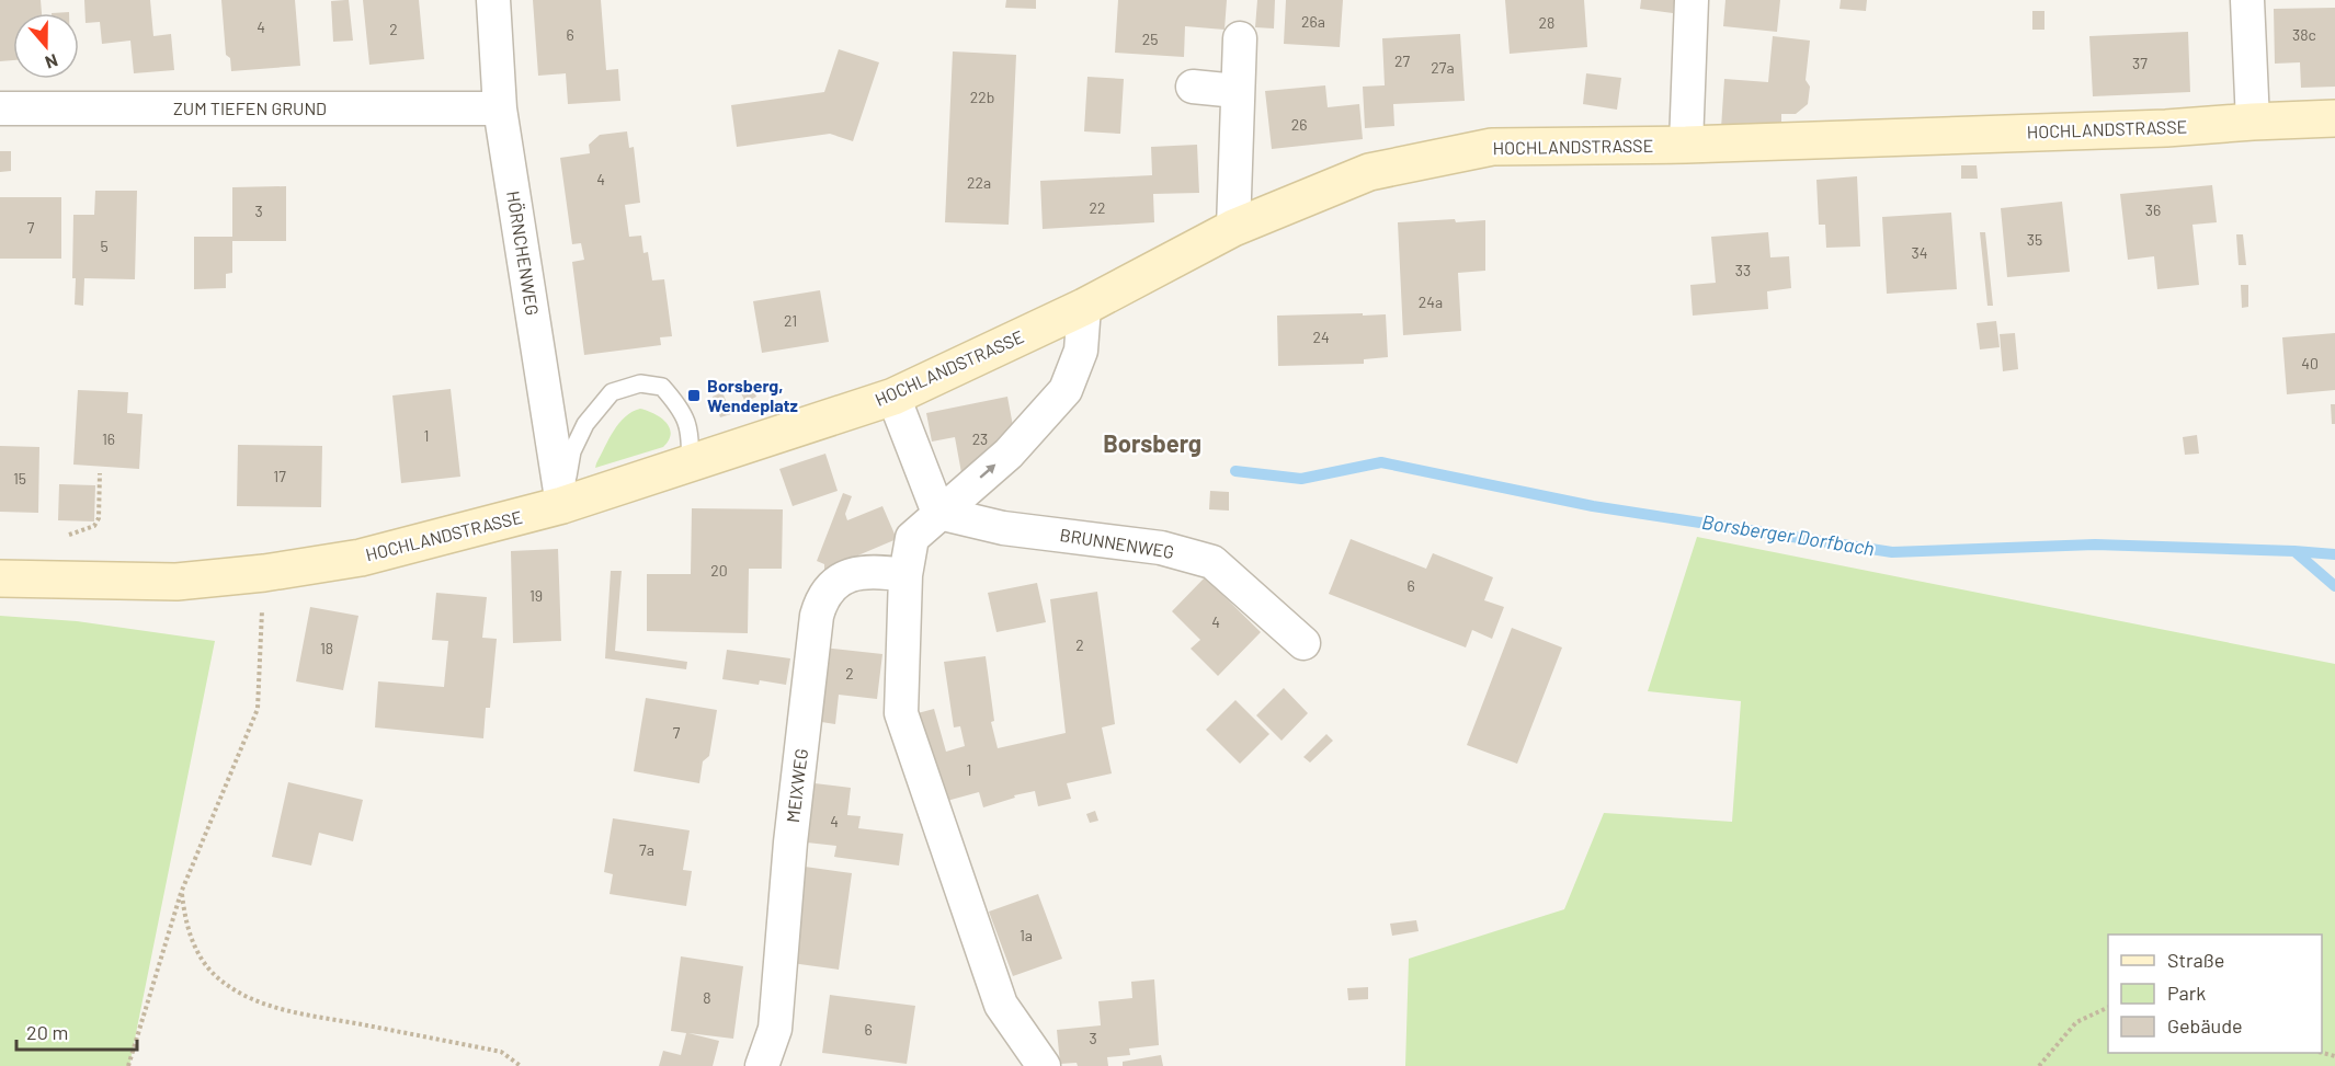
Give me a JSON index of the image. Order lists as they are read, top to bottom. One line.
{"streets":{"street":["ZUM TIEFEN GRUND","HOCHLANDSTRASSE","HÖRNCHENWEG","BRUNNENWEG","MEIXWEG"]},"crossings":[["ZUM TIEFEN GRUND","HÖRNCHENWEG"],["HOCHLANDSTRASSE","HÖRNCHENWEG"]],"districts":["Borsberg"],"water":["Borsberger Dorfbach"],"places":{"transit":["Borsberg, Wendeplatz"]},"house_numbers":["26a","28","4","2","6","38c","25","27","37","27a","22b","26","4","22a","22","36","3","7","35","5","34","33","24a","21","24","40","1","16","23","17","15","20","6","19","4","2","18","2","7","1","4","7a","1a","8","6","3"],"legend":["Straße","Park","Gebäude"],"scale_bar":"20 m","north":"bottom"}
